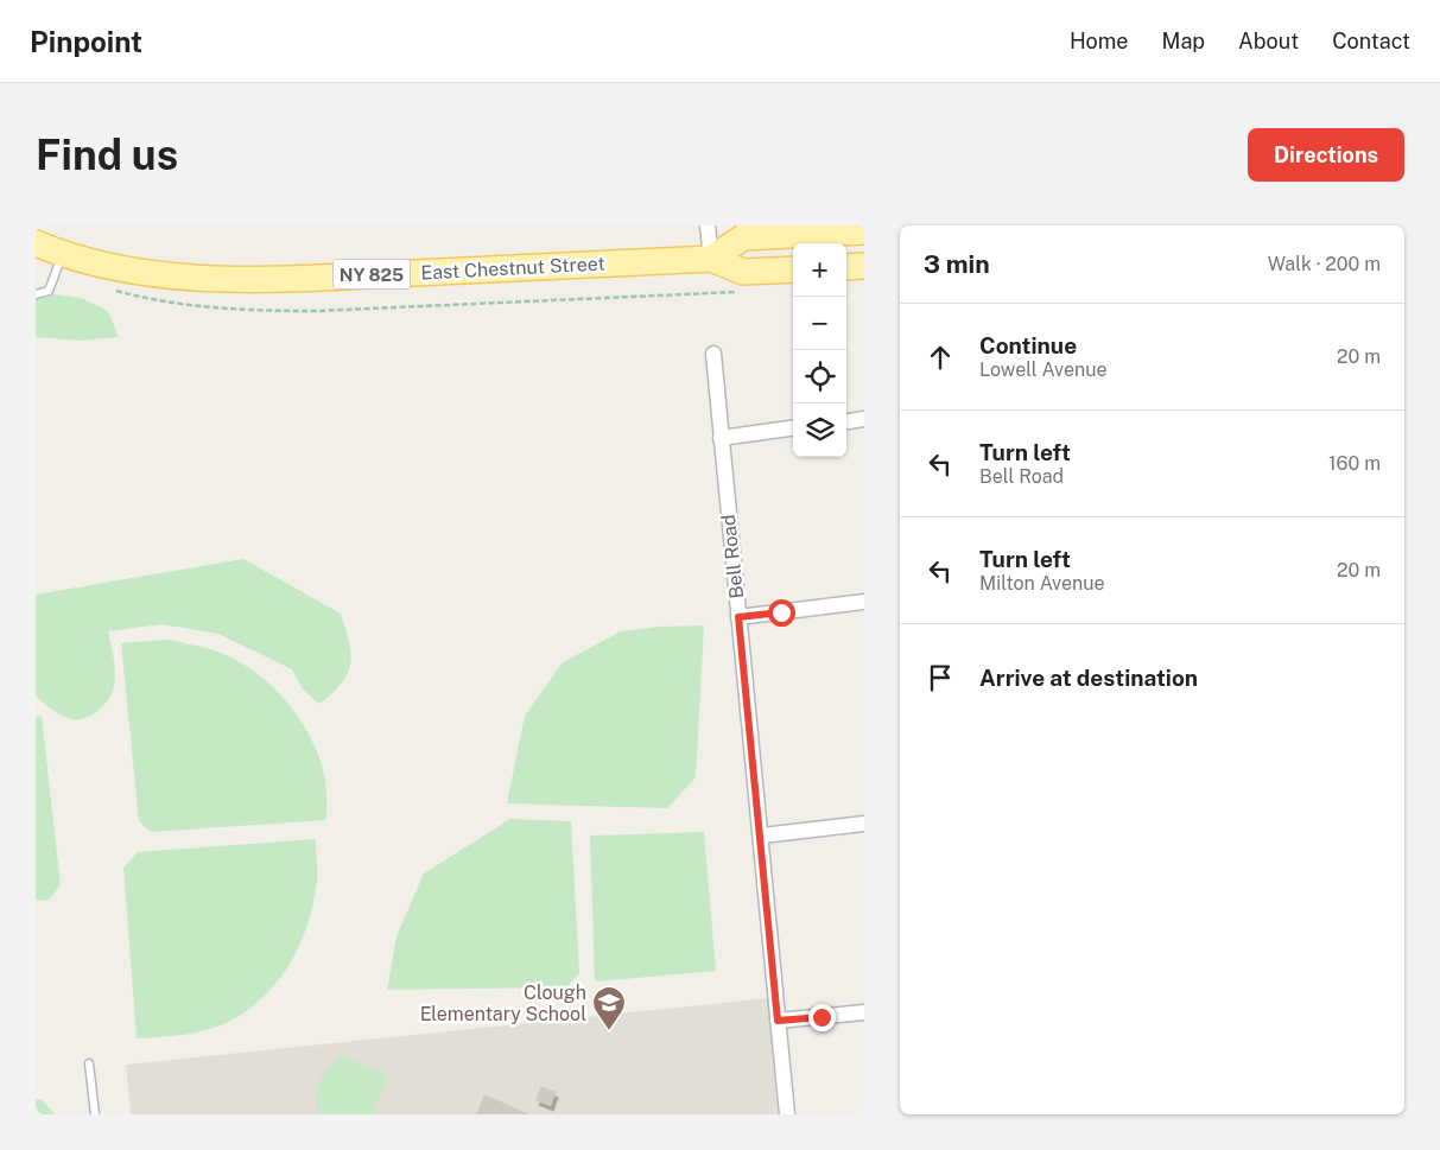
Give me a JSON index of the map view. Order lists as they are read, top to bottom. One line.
{"streets":{"main road":["East Chestnut Street","NY 825"],"street":["Bell Road"]},"crossings":[["East Chestnut Street","NY 825"]],"places":{"school or university":["Clough Elementary School"]},"page":{"header":"Pinpoint","nav":["Home","Map","About","Contact"],"buttons":"Directions","title":"Find us","heading":["3 min","Walk · 200 m"],"map_buttons":["+","−"],"list":[["Continue","Lowell Avenue","20 m"],["Turn left","Bell Road","160 m"],["Turn left","Milton Avenue","20 m"],"Arrive at destination"]}}
